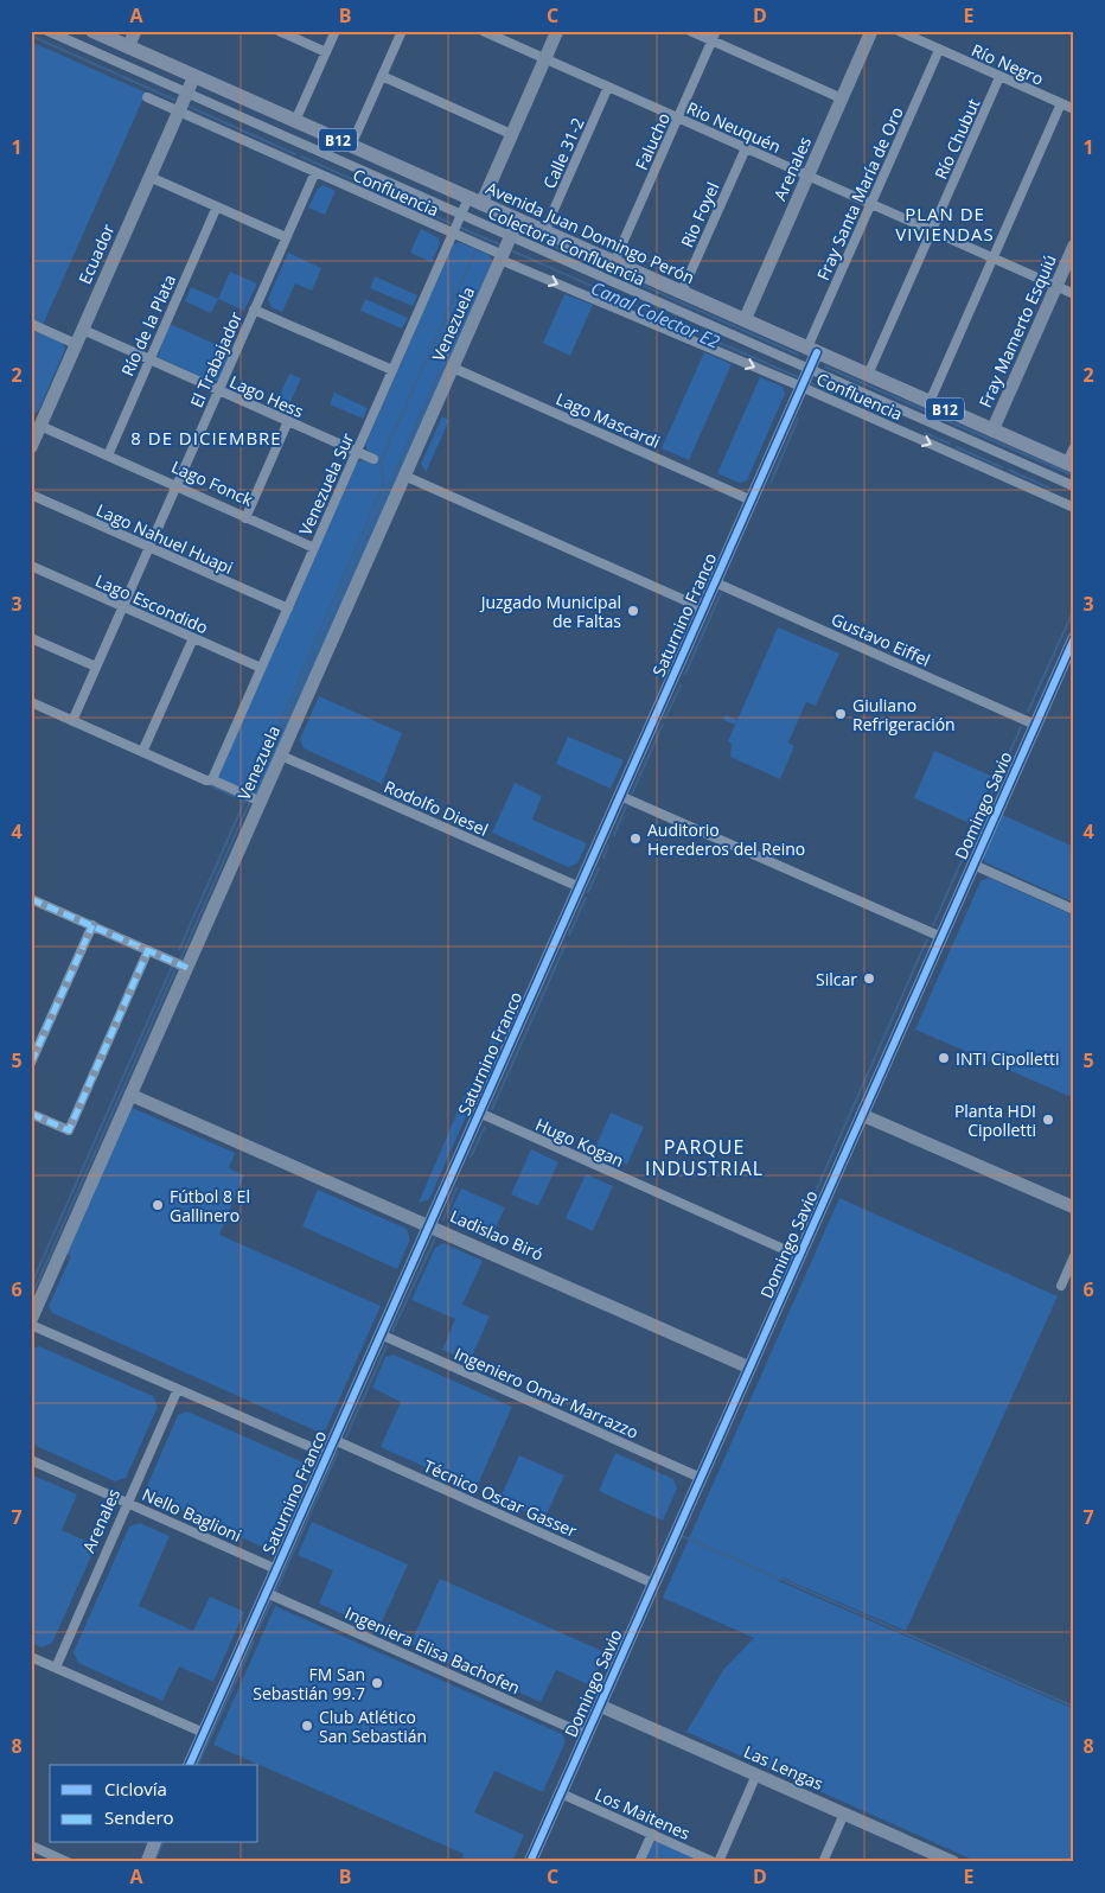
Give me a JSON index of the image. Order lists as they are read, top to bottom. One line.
{"streets":{"main road":["B12","Avenida Juan Domingo Perón"],"street":["Río Negro","Rio Neuquén","Río Chubut","Falucho","Calle 31-2","Arenales","Confluencia","Fray Santa María de Oro","Rio Foyel","Colectora Confluencia","Ecuador","Venezuela","Río de la Plata","Fray Mamerto Esquiú","El Trabajador","Lago Hess","Lago Mascardi","Lago Fonck","Venezuela Sur","Lago Nahuel Huapi","Lago Escondido","Saturnino Franco","Gustavo Eiffel","Domingo Savio","Rodolfo Diesel","Hugo Kogan","Ladislao Biró","Ingeniero Omar Marrazzo","Técnico Oscar Gasser","Nello Baglioni","Ingeniera Elisa Bachofen","Las Lengas","Los Maitenes"]},"crossings":[["Río Negro","Río Chubut"],["Río Negro","Fray Santa María de Oro"],["Rio Neuquén","Río Chubut"],["Rio Neuquén","Falucho"],["Rio Neuquén","Calle 31-2"],["Rio Neuquén","Arenales"],["Rio Neuquén","Fray Santa María de Oro"],["Rio Neuquén","Rio Foyel"],["Rio Neuquén","Fray Mamerto Esquiú"],["Río Chubut","Avenida Juan Domingo Perón"],["Falucho","Avenida Juan Domingo Perón"],["Calle 31-2","Avenida Juan Domingo Perón"],["Arenales","Avenida Juan Domingo Perón"],["Arenales","Nello Baglioni"],["Confluencia","Ecuador"],["Confluencia","Venezuela"],["Confluencia","El Trabajador"],["Confluencia","Venezuela Sur"],["Confluencia","Saturnino Franco"],["Fray Santa María de Oro","Avenida Juan Domingo Perón"],["Fray Santa María de Oro","Saturnino Franco"],["Rio Foyel","Avenida Juan Domingo Perón"],["Avenida Juan Domingo Perón","Ecuador"],["Avenida Juan Domingo Perón","Venezuela"],["Avenida Juan Domingo Perón","Fray Mamerto Esquiú"],["Avenida Juan Domingo Perón","Venezuela Sur"],["Avenida Juan Domingo Perón","Saturnino Franco"],["Colectora Confluencia","Ecuador"],["Colectora Confluencia","Venezuela"],["Colectora Confluencia","Venezuela Sur"],["Colectora Confluencia","Saturnino Franco"],["Ecuador","Lago Hess"],["Ecuador","Lago Fonck"],["Venezuela","Lago Mascardi"],["Venezuela","Rodolfo Diesel"],["Venezuela","Ladislao Biró"],["Río de la Plata","Lago Hess"],["Río de la Plata","Lago Fonck"],["El Trabajador","Lago Hess"],["El Trabajador","Lago Fonck"],["El Trabajador","Lago Nahuel Huapi"],["El Trabajador","Lago Escondido"],["Lago Hess","Venezuela Sur"],["Lago Mascardi","Saturnino Franco"],["Lago Fonck","Venezuela Sur"],["Venezuela Sur","Lago Nahuel Huapi"],["Venezuela Sur","Lago Escondido"],["Saturnino Franco","Gustavo Eiffel"],["Saturnino Franco","Rodolfo Diesel"],["Saturnino Franco","Hugo Kogan"],["Saturnino Franco","Ladislao Biró"],["Saturnino Franco","Ingeniero Omar Marrazzo"],["Saturnino Franco","Técnico Oscar Gasser"],["Saturnino Franco","Nello Baglioni"],["Saturnino Franco","Ingeniera Elisa Bachofen"],["Gustavo Eiffel","Domingo Savio"],["Domingo Savio","Hugo Kogan"],["Domingo Savio","Ladislao Biró"],["Domingo Savio","Ingeniero Omar Marrazzo"],["Domingo Savio","Técnico Oscar Gasser"],["Domingo Savio","Ingeniera Elisa Bachofen"],["Domingo Savio","Las Lengas"],["Domingo Savio","Los Maitenes"]],"one_way":["Confluencia"],"districts":["PLAN DE VIVIENDAS","8 DE DICIEMBRE","PARQUE INDUSTRIAL"],"water":["Canal Colector E2"],"places":["Juzgado Municipal de Faltas","Giuliano Refrigeración","Auditorio Herederos del Reino","Silcar","INTI Cipolletti","Planta HDI Cipolletti","Fútbol 8 El Gallinero","FM San Sebastián 99.7","Club Atlético San Sebastián"],"legend":["Ciclovía","Sendero"],"grid":{"columns":["A","B","C","D","E"],"rows":["1","2","3","4","5","6","7","8"]}}
